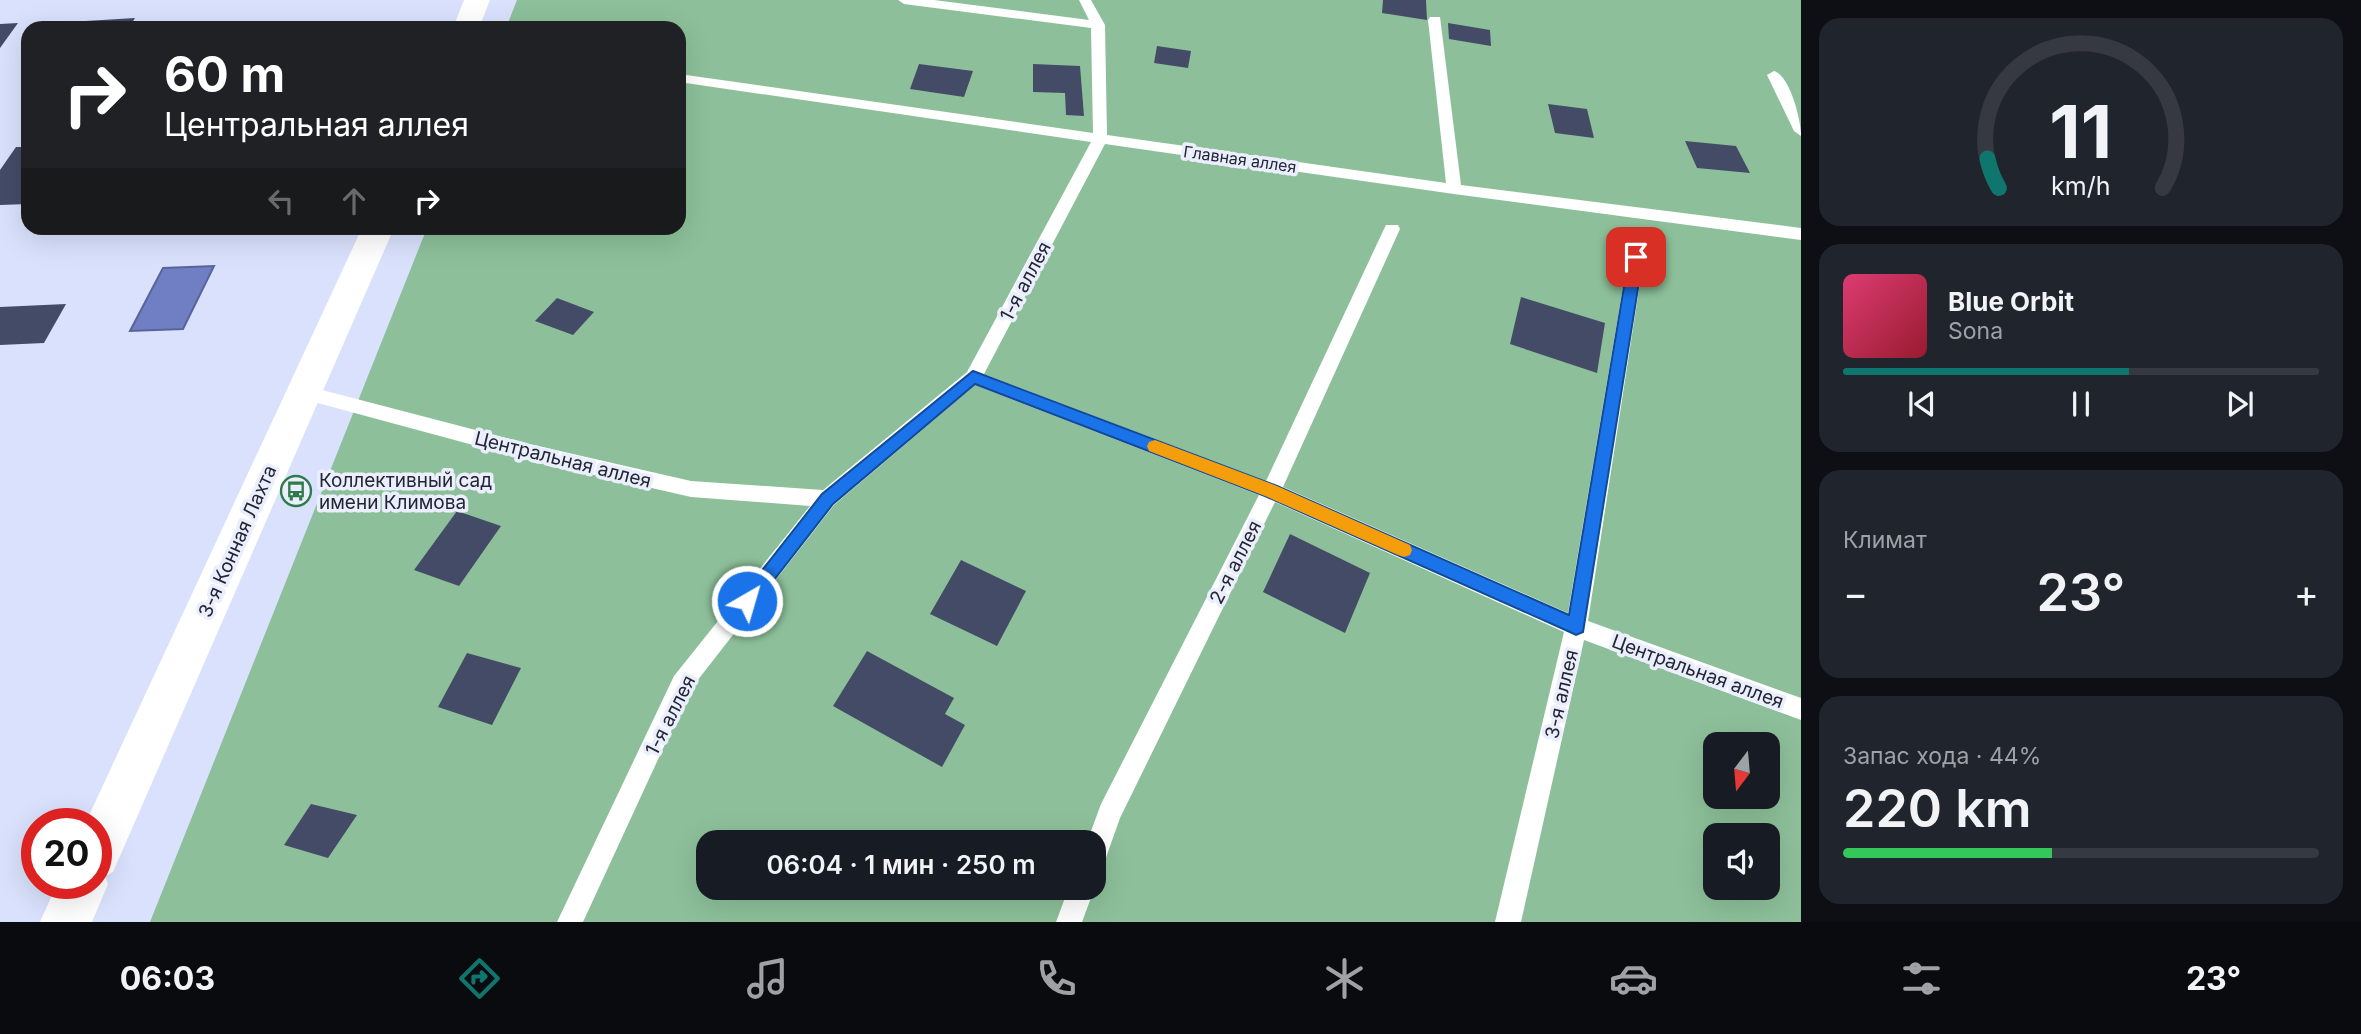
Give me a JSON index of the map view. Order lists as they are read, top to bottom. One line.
{"streets":{"main road":["3-я Конная Лахта"],"lane":["Главная аллея","1-я аллея","Центральная аллея","2-я аллея","3-я аллея"]},"crossings":[["Главная аллея","1-я аллея"],["1-я аллея","Центральная аллея"],["Центральная аллея","3-я Конная Лахта"],["Центральная аллея","2-я аллея"],["Центральная аллея","3-я аллея"]],"places":{"bus stop":["Коллективный сад имени Климова"]},"north":"bottom","page":{"turn":["60 m","Центральная аллея"],"song":["Blue Orbit","Sona"],"tile":["Климат",["Запас хода · 44%","220 km"]],"heat":["−","23°","+"],"limit":"20","trip":"06:04 · 1 мин · 250 m","tabs":["06:03","23°"],"gauge":["11","km/h"]}}
